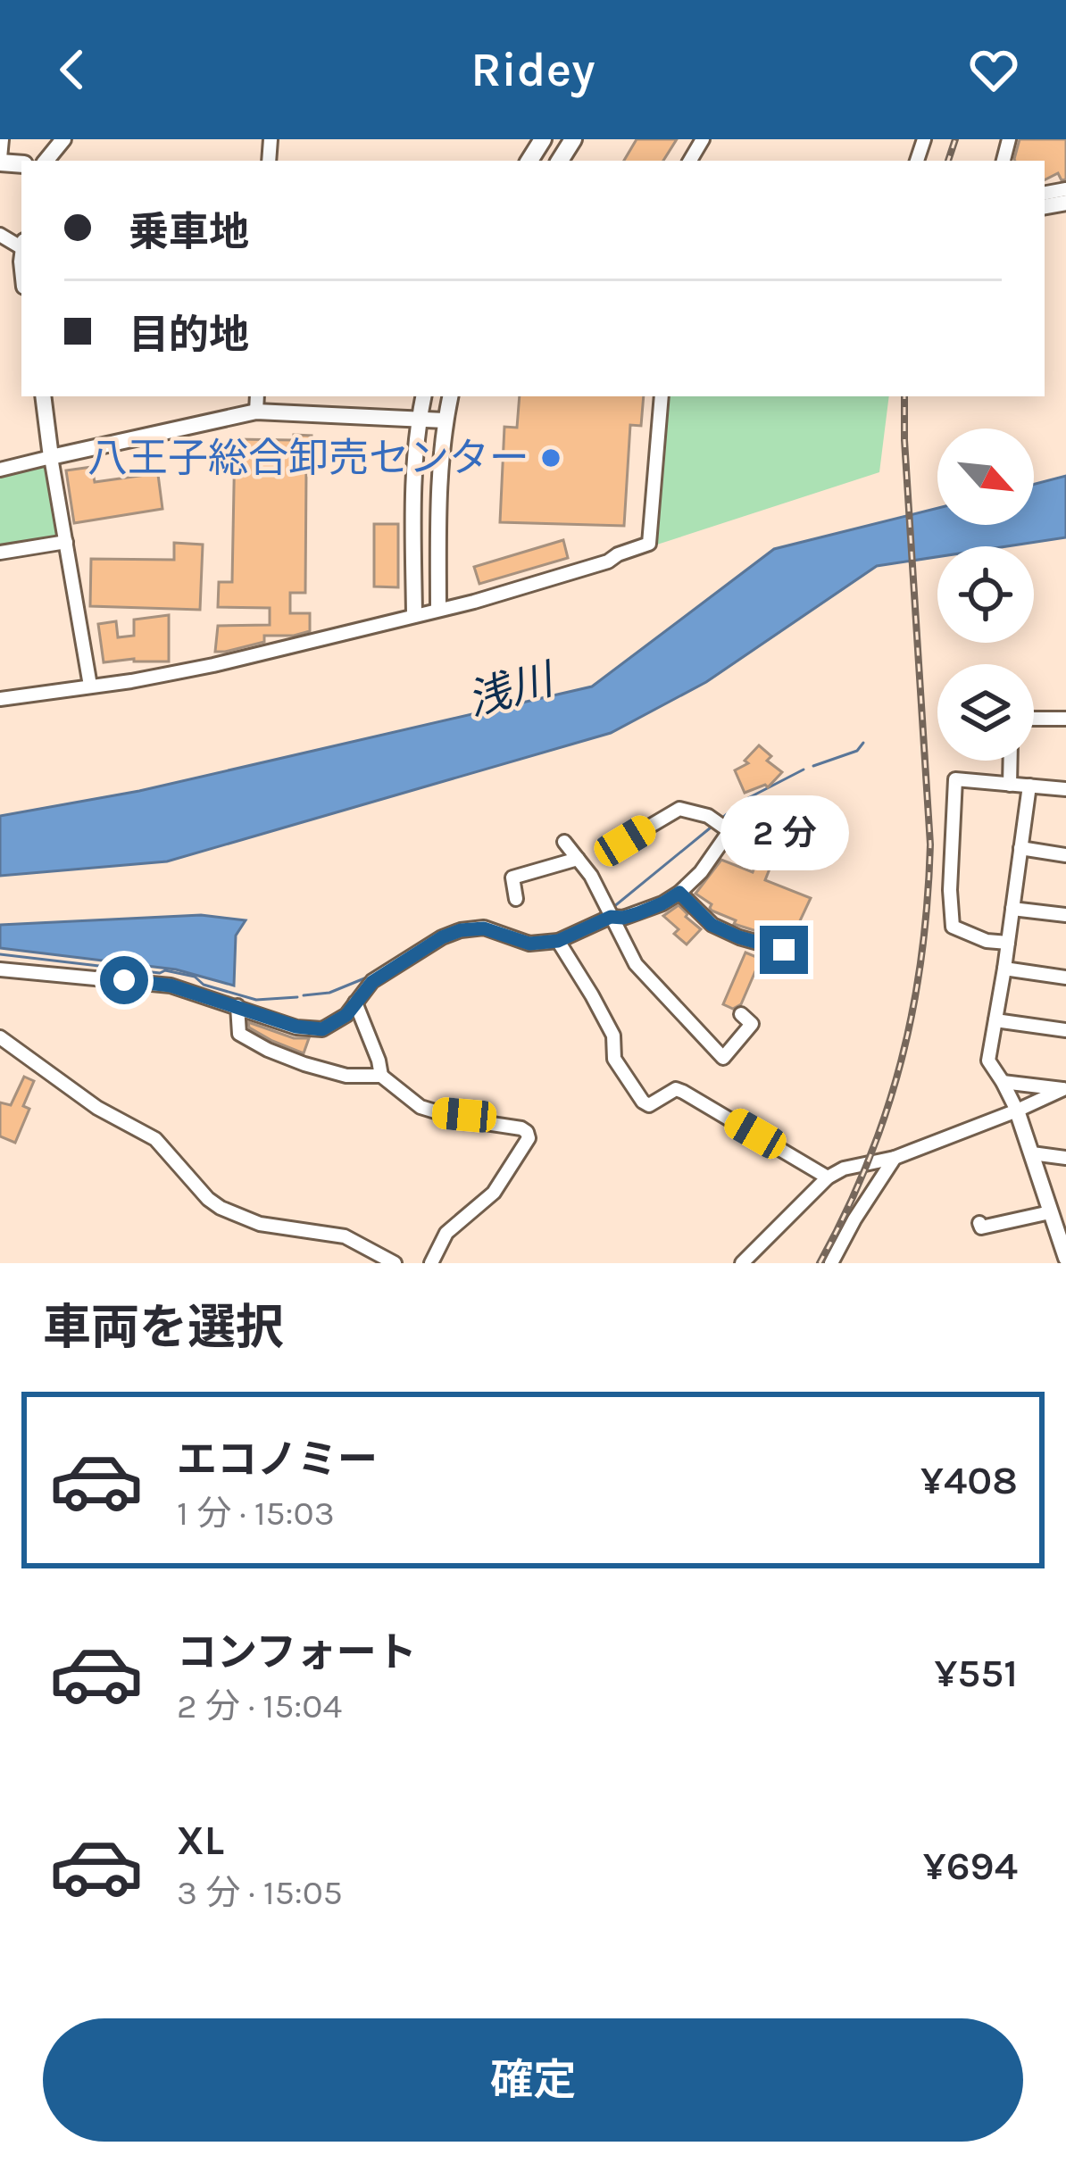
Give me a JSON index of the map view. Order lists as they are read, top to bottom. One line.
{"water":["浅川"],"places":["八王子総合卸売センター"],"north":"bottom right","page":{"header":"Ridey","banner":["乗車地","目的地"],"bubble":"2 分","heading":"車両を選択","list":[{"name":"エコノミー","note":"1 分 · 15:03","value":"¥408"},{"name":"コンフォート","note":"2 分 · 15:04","value":"¥551"},{"name":"XL","note":"3 分 · 15:05","value":"¥694"}],"buttons":"確定"}}
